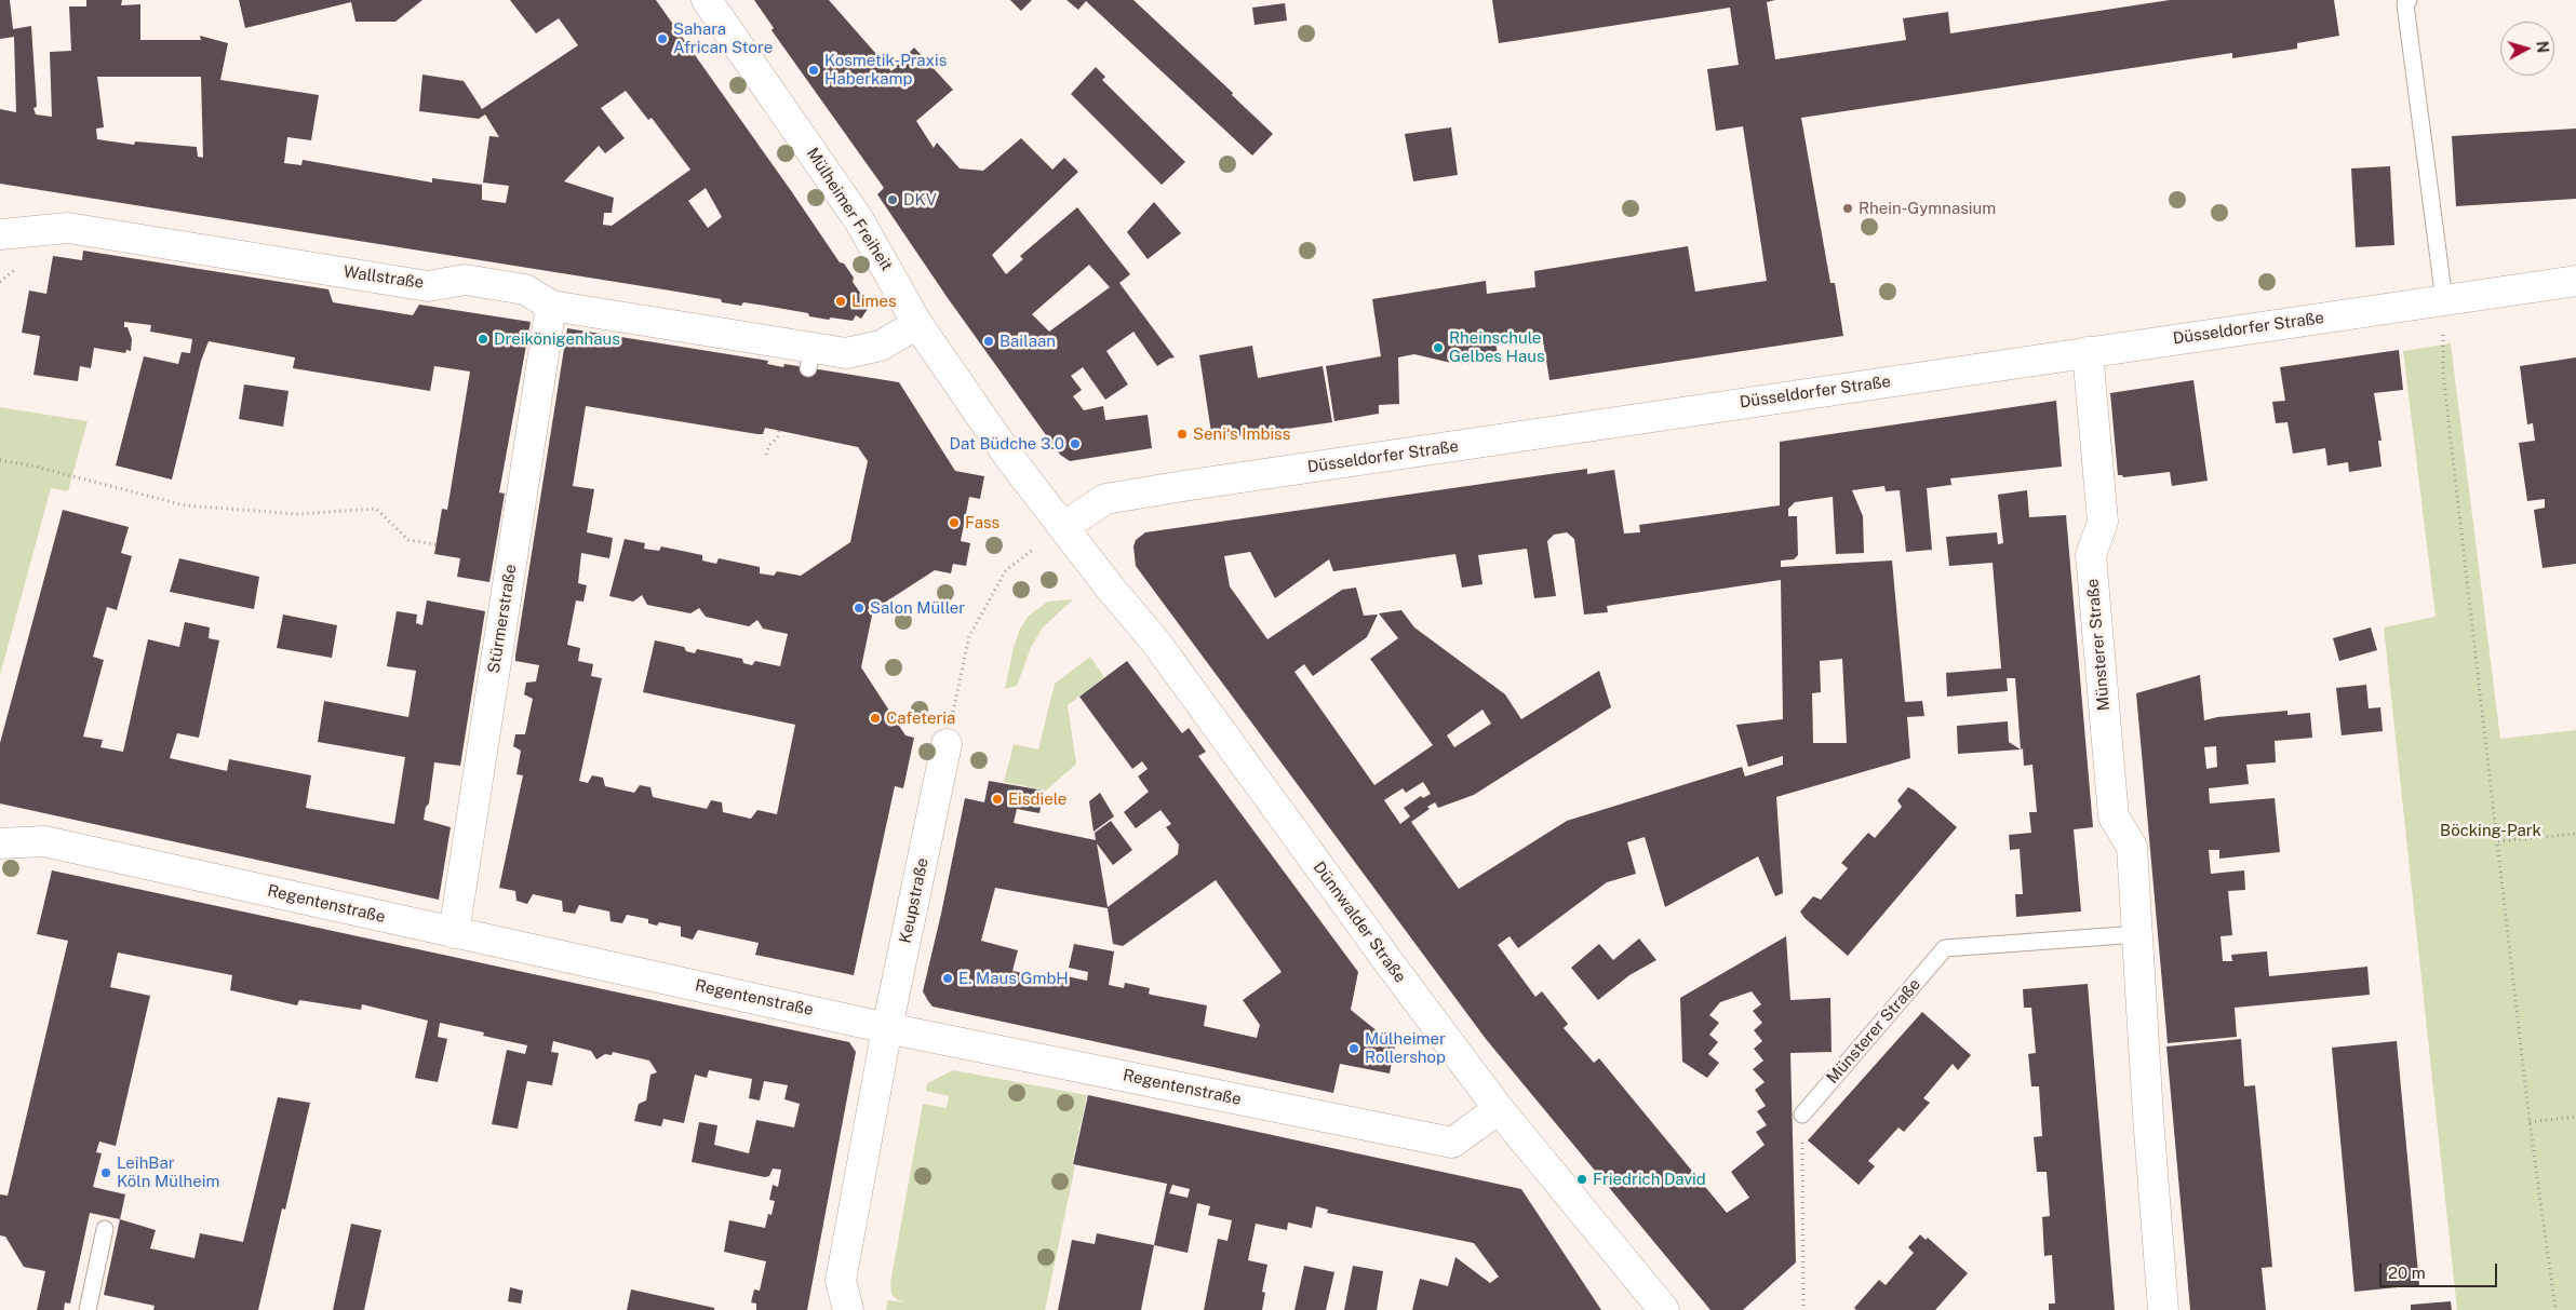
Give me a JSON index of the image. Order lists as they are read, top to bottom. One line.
{"streets":{"street":["Mülheimer Freiheit","Wallstraße","Düsseldorfer Straße","Stürmerstraße","Münsterer Straße","Keupstraße","Regentenstraße","Dünnwalder Straße"]},"crossings":[["Mülheimer Freiheit","Wallstraße"],["Mülheimer Freiheit","Düsseldorfer Straße"],["Mülheimer Freiheit","Dünnwalder Straße"],["Wallstraße","Stürmerstraße"],["Düsseldorfer Straße","Münsterer Straße"],["Düsseldorfer Straße","Dünnwalder Straße"],["Stürmerstraße","Regentenstraße"],["Keupstraße","Regentenstraße"],["Regentenstraße","Dünnwalder Straße"]],"parks":["Böcking-Park"],"places":["Sahara African Store","Kosmetik-Praxis Haberkamp","DKV","Rhein-Gymnasium","Limes","Dreikönigenhaus","Bailaan","Rheinschule Gelbes Haus","Seni‘s Imbiss","Dat Büdche 3.0","Fass","Salon Müller","Cafeteria","Eisdiele","E. Maus GmbH","Mülheimer Rollershop","LeihBar Köln Mülheim","Friedrich David"],"scale_bar":"20 m","north":"right"}
